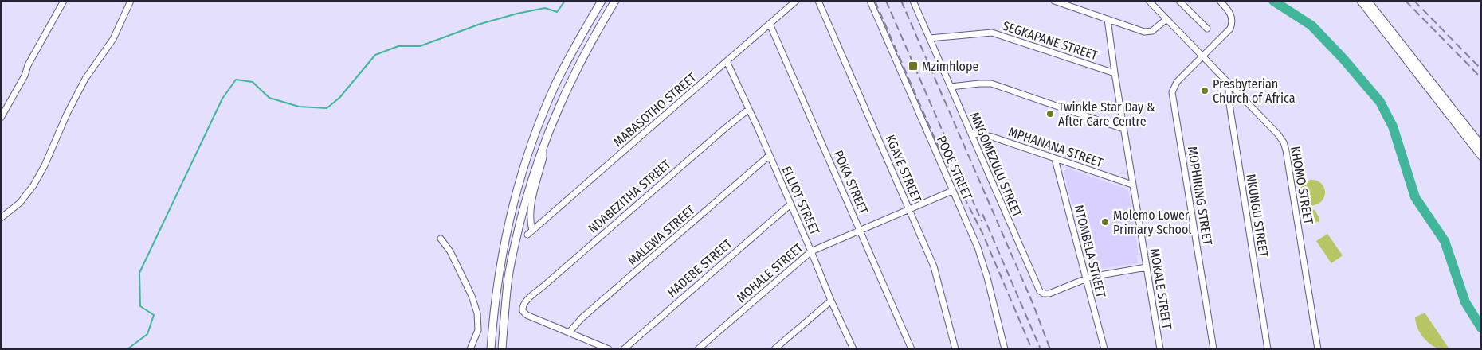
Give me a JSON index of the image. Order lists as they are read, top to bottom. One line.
{"streets":{"street":["SEGKAPANE STREET","MABASOTHO STREET","MPHANANA STREET","MNGOMEZULU STREET","POOE STREET","KGAYE STREET","POKA STREET","KHOMO STREET","MOPHIRING STREET","NDABEZITHA STREET","ELLIOT STREET","NKUNGU STREET","MALEWA STREET","NTOMBELA STREET","HADEBE STREET","MOHALE STREET","MOKALE STREET"]},"crossings":[["SEGKAPANE STREET","MNGOMEZULU STREET"],["SEGKAPANE STREET","MOKALE STREET"],["MABASOTHO STREET","POKA STREET"],["MABASOTHO STREET","ELLIOT STREET"],["MPHANANA STREET","MNGOMEZULU STREET"],["MPHANANA STREET","NTOMBELA STREET"],["MPHANANA STREET","MOKALE STREET"],["MNGOMEZULU STREET","NTOMBELA STREET"],["MNGOMEZULU STREET","MOKALE STREET"],["POOE STREET","MOHALE STREET"],["KGAYE STREET","MOHALE STREET"],["POKA STREET","MOHALE STREET"],["KHOMO STREET","MOPHIRING STREET"],["KHOMO STREET","NKUNGU STREET"],["NDABEZITHA STREET","ELLIOT STREET"],["NDABEZITHA STREET","MALEWA STREET"],["ELLIOT STREET","MALEWA STREET"],["ELLIOT STREET","HADEBE STREET"],["ELLIOT STREET","MOHALE STREET"]],"places":{"transit":["Mzimhlope"],"other":["Presbyterian Church of Africa","Twinkle Star Day & After Care Centre","Molemo Lower Primary School"]}}
